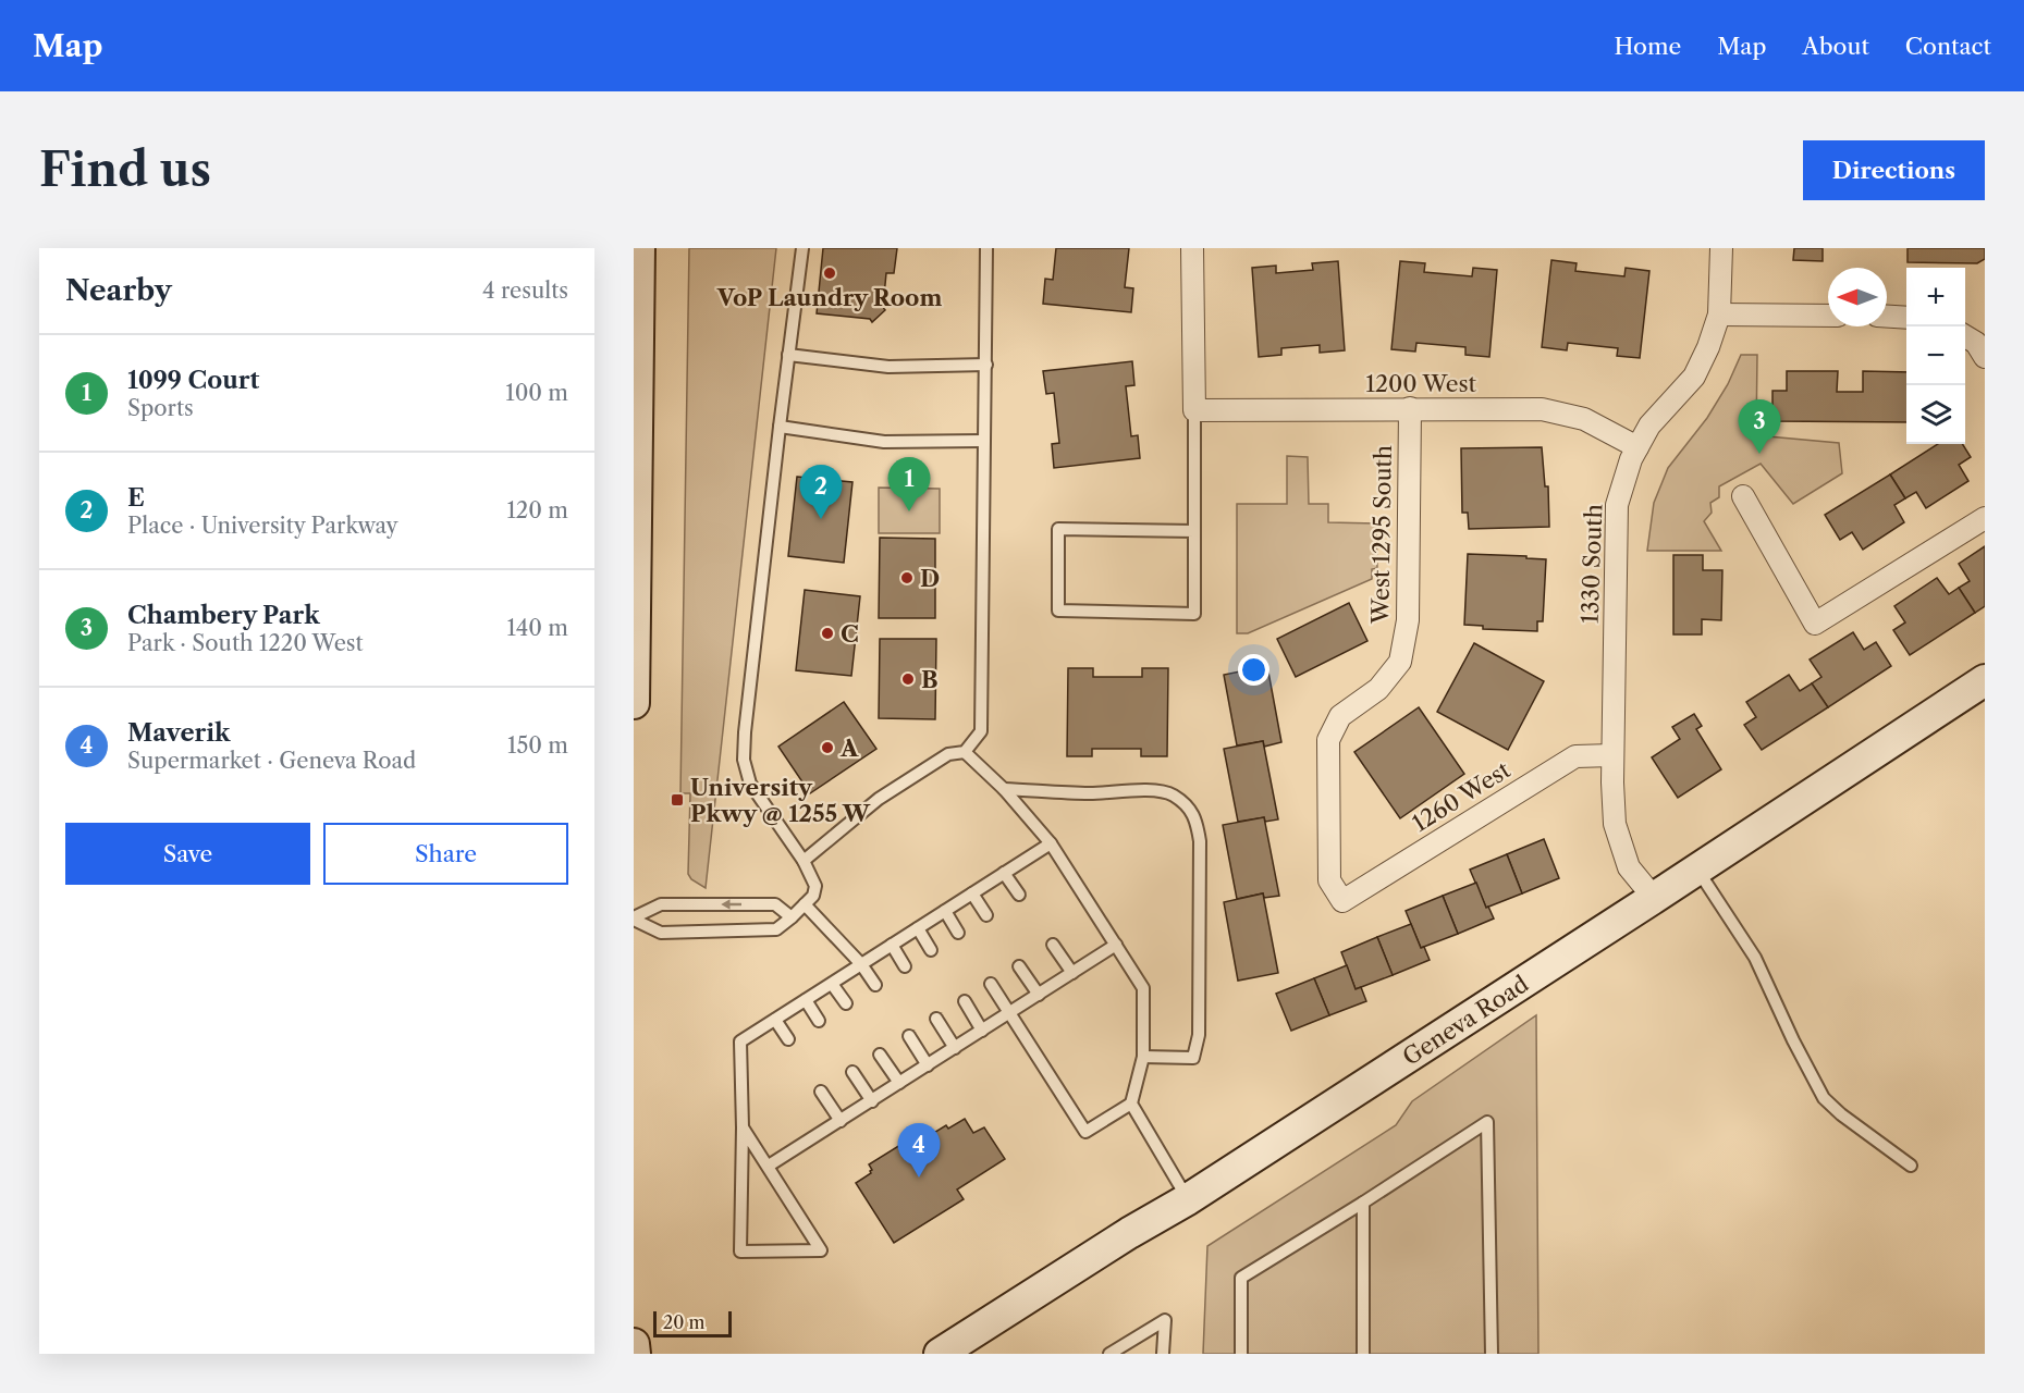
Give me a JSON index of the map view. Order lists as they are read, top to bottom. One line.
{"streets":{"main road":["Geneva Road"],"street":["1200 West","West 1295 South","1330 South","1260 West"]},"crossings":[["1200 West","West 1295 South"],["1200 West","1330 South"],["West 1295 South","1260 West"],["1330 South","1260 West"],["1330 South","Geneva Road"]],"places":{"other":["VoP Laundry Room","D","C","B","A"],"transit":["University Pkwy @ 1255 W"]},"scale_bar":"20 m","north":"left","page":{"header":"Map","nav":["Home","Map","About","Contact"],"buttons":["Directions",["Save","Share"]],"title":"Find us","heading":["Nearby","4 results"],"map_buttons":["+","−"],"list":[{"mark":"1","name":"1099 Court","note":"Sports","value":"100 m"},{"mark":"2","name":"E","note":"Place · University Parkway","value":"120 m"},{"mark":"3","name":"Chambery Park","note":"Park · South 1220 West","value":"140 m"},{"mark":"4","name":"Maverik","note":"Supermarket · Geneva Road","value":"150 m"}],"pins":["3","1","2","4"],"scale":"20 m"}}
